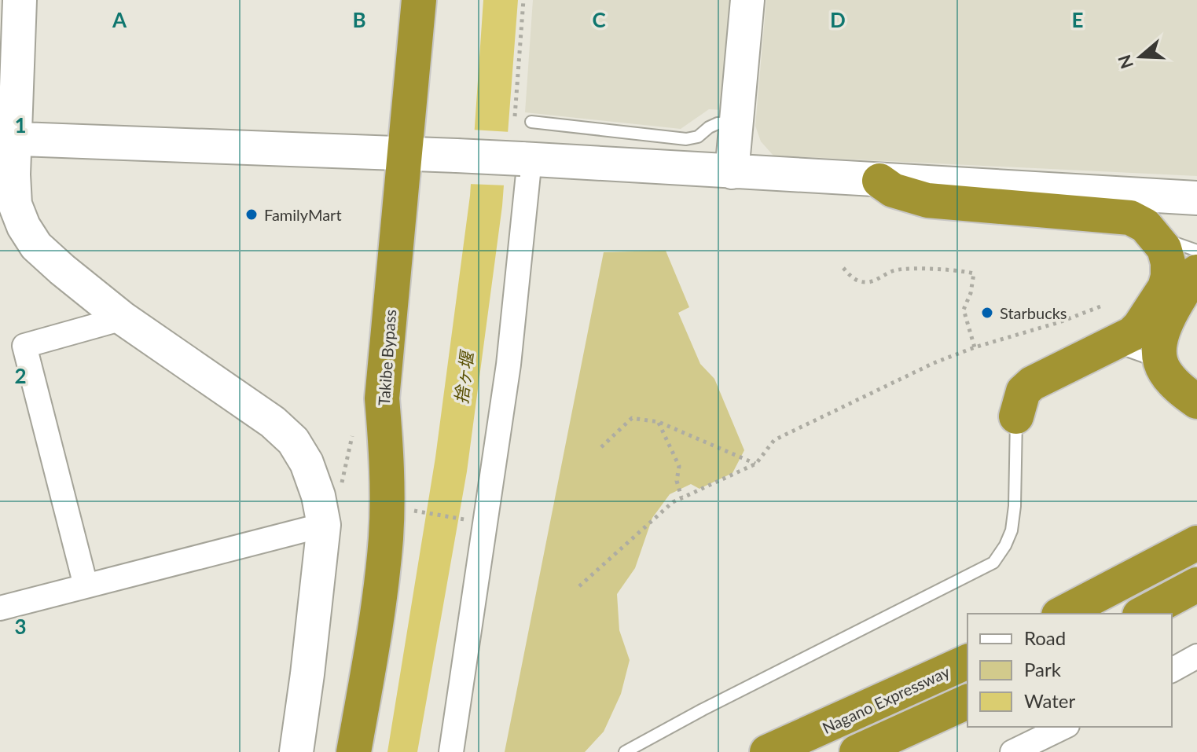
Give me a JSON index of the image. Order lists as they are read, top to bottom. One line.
{"streets":{"highway":["Takibe Bypass","Nagano Expressway"]},"water":["捨ヶ堰"],"places":["FamilyMart","Starbucks"],"legend":["Road","Park","Water"],"north":"left","grid":{"columns":["A","B","C","D","E"],"rows":["1","2","3"]}}
